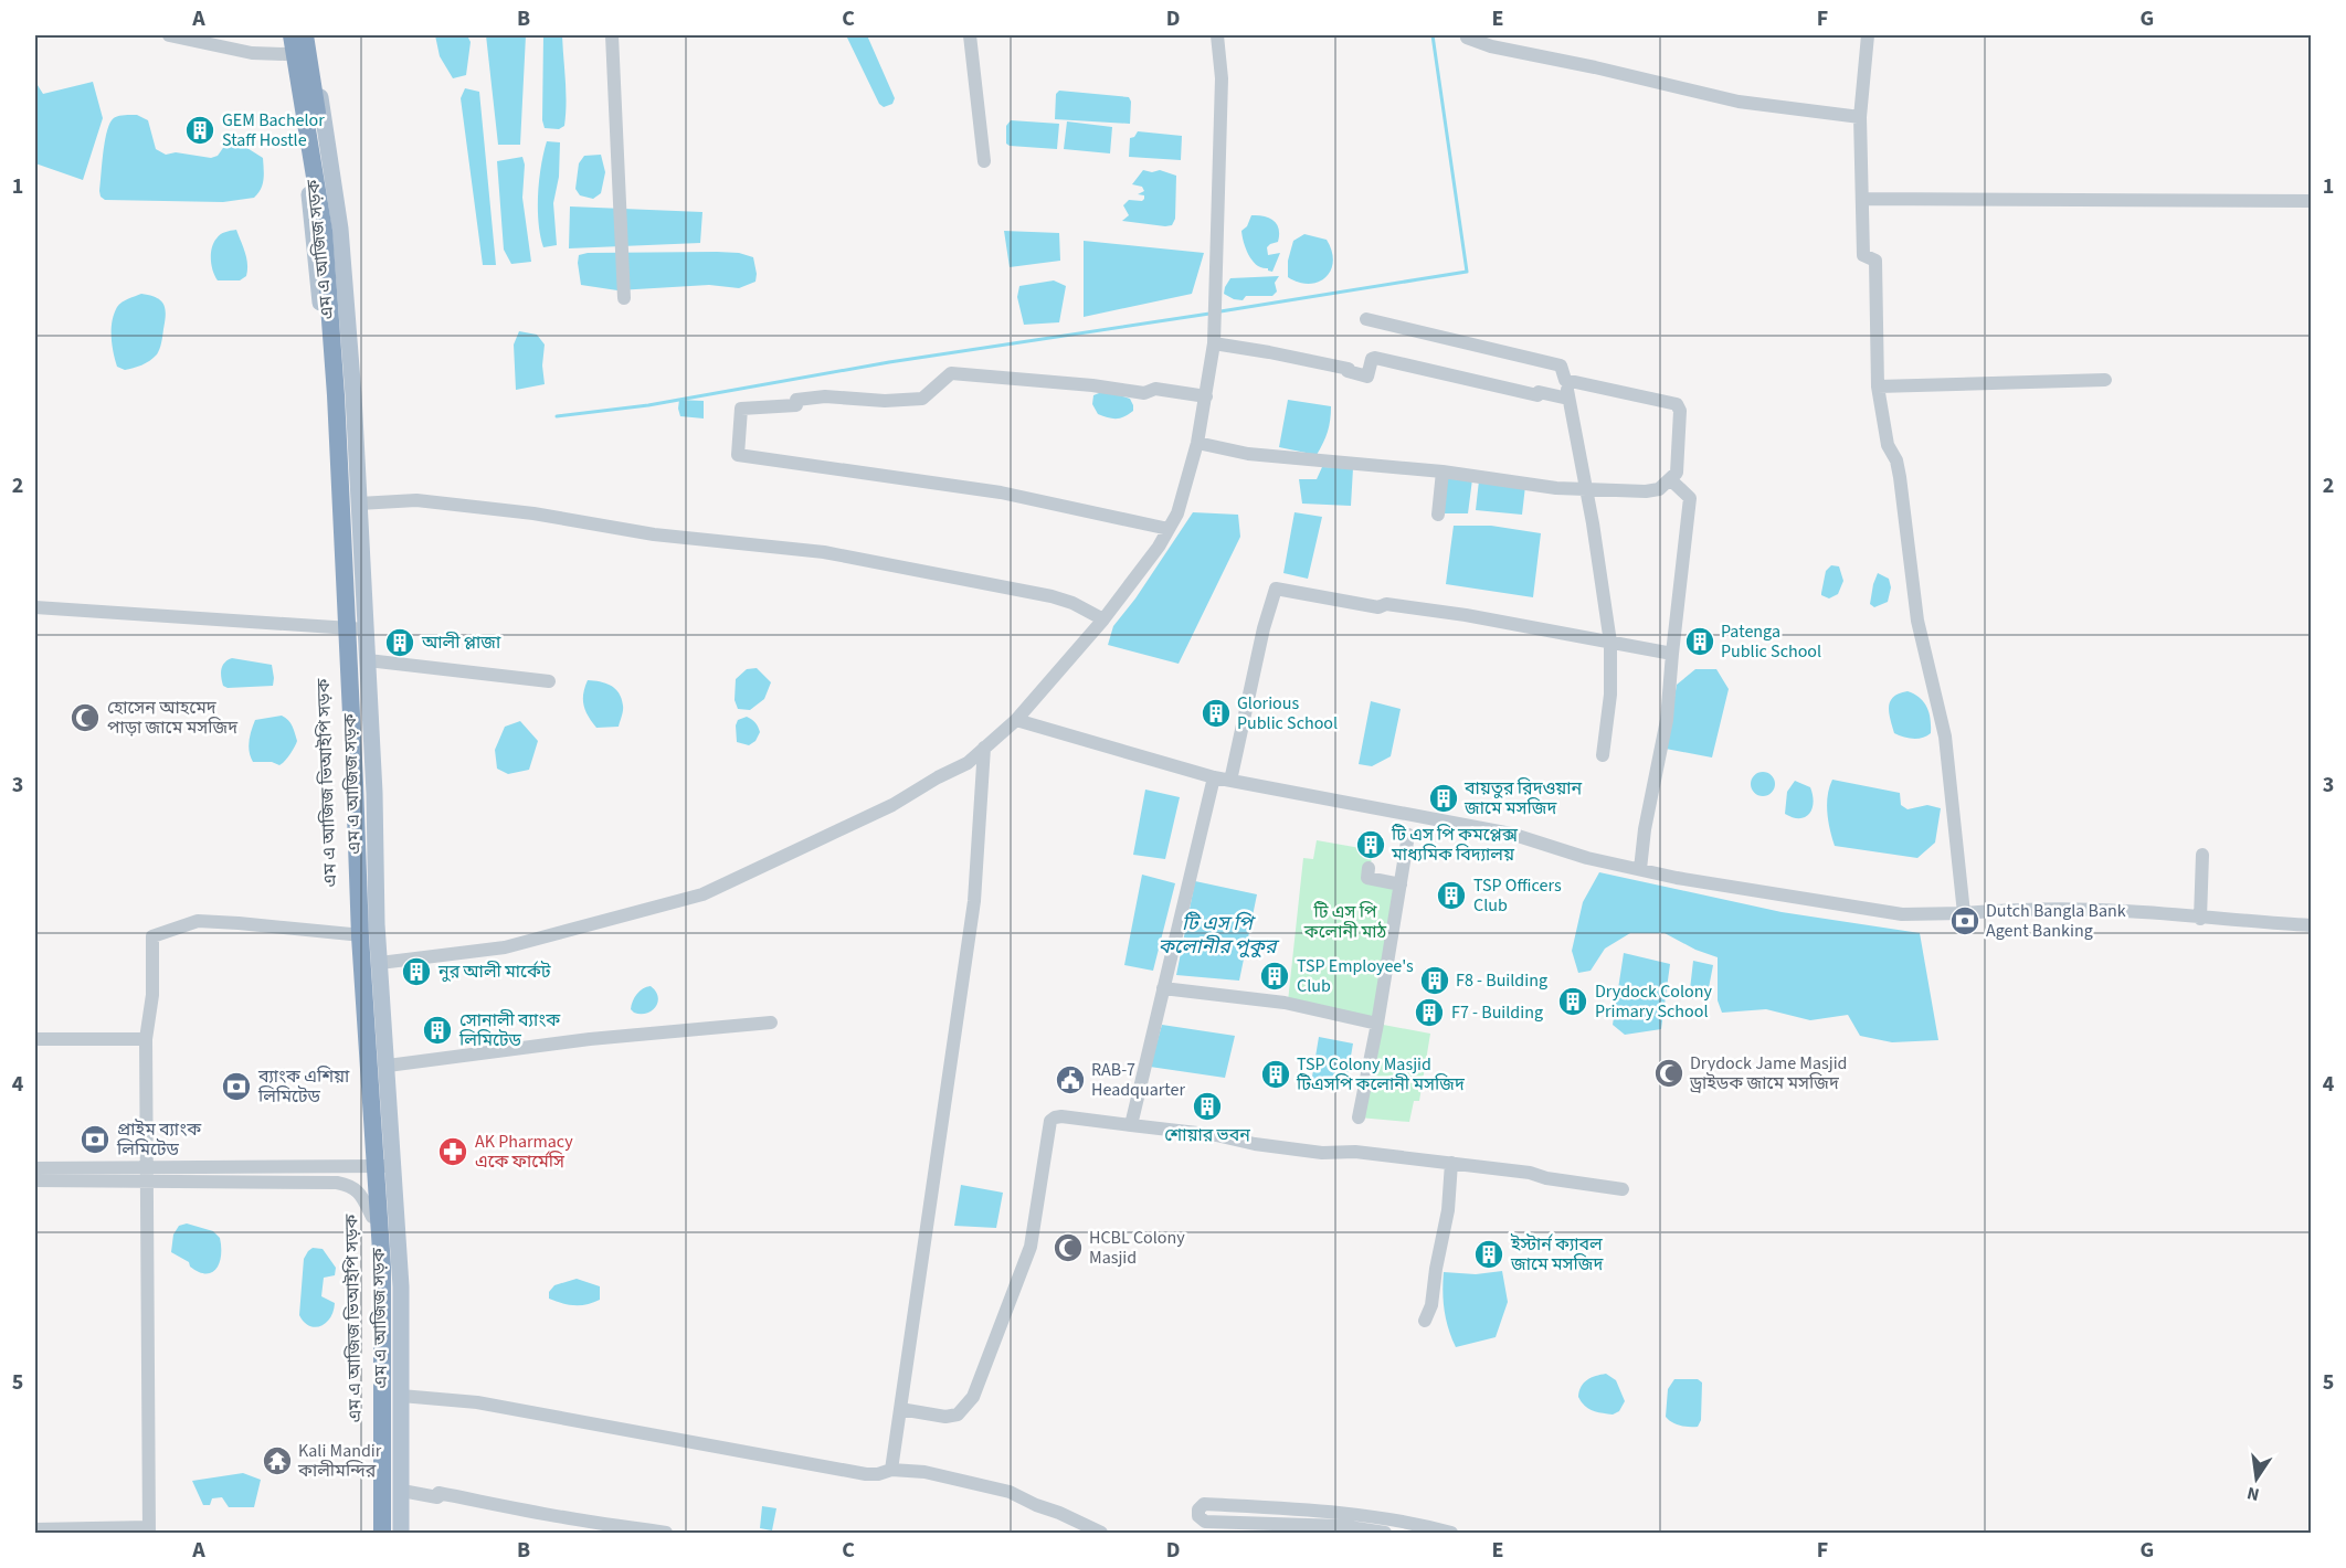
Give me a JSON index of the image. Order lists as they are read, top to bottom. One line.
{"streets":{"main road":["এম এ আজিজ সড়ক","এম এ আজিজ ভিআইপি সড়ক"]},"water":["টি এস পি কলোনীর পুকুর"],"parks":["টি এস পি কলোনী মাঠ"],"places":{"building":["GEM Bachelor Staff Hostle","Patenga Public School","আলী প্লাজা","Glorious Public School","বায়তুর রিদওয়ান জামে মসজিদ","টি এস পি কমপ্লেক্স মাধ্যমিক বিদ্যালয়","TSP Officers Club","নুর আলী মার্কেট","TSP Employee's Club","F8 - Building","Drydock Colony Primary School","F7 - Building","সোনালী ব্যাংক লিমিটেড","TSP Colony Masjid টিএসপি কলোনী মসজিদ","শোয়ার ভবন","ইস্টার্ন ক্যাবল জামে মসজিদ"],"mosque":["হোসেন আহমেদ পাড়া জামে মসজিদ","Drydock Jame Masjid ড্রাইডক জামে মসজিদ","HCBL Colony Masjid"],"bank":["Dutch Bangla Bank Agent Banking","ব্যাংক এশিয়া লিমিটেড","প্রাইম ব্যাংক লিমিটেড"],"public building":["RAB-7 Headquarter"],"pharmacy":["AK Pharmacy একে ফার্মেসি"],"temple":["Kali Mandir কালীমন্দির"]},"north":"bottom","grid":{"columns":["A","B","C","D","E","F","G"],"rows":["1","2","3","4","5"]}}
